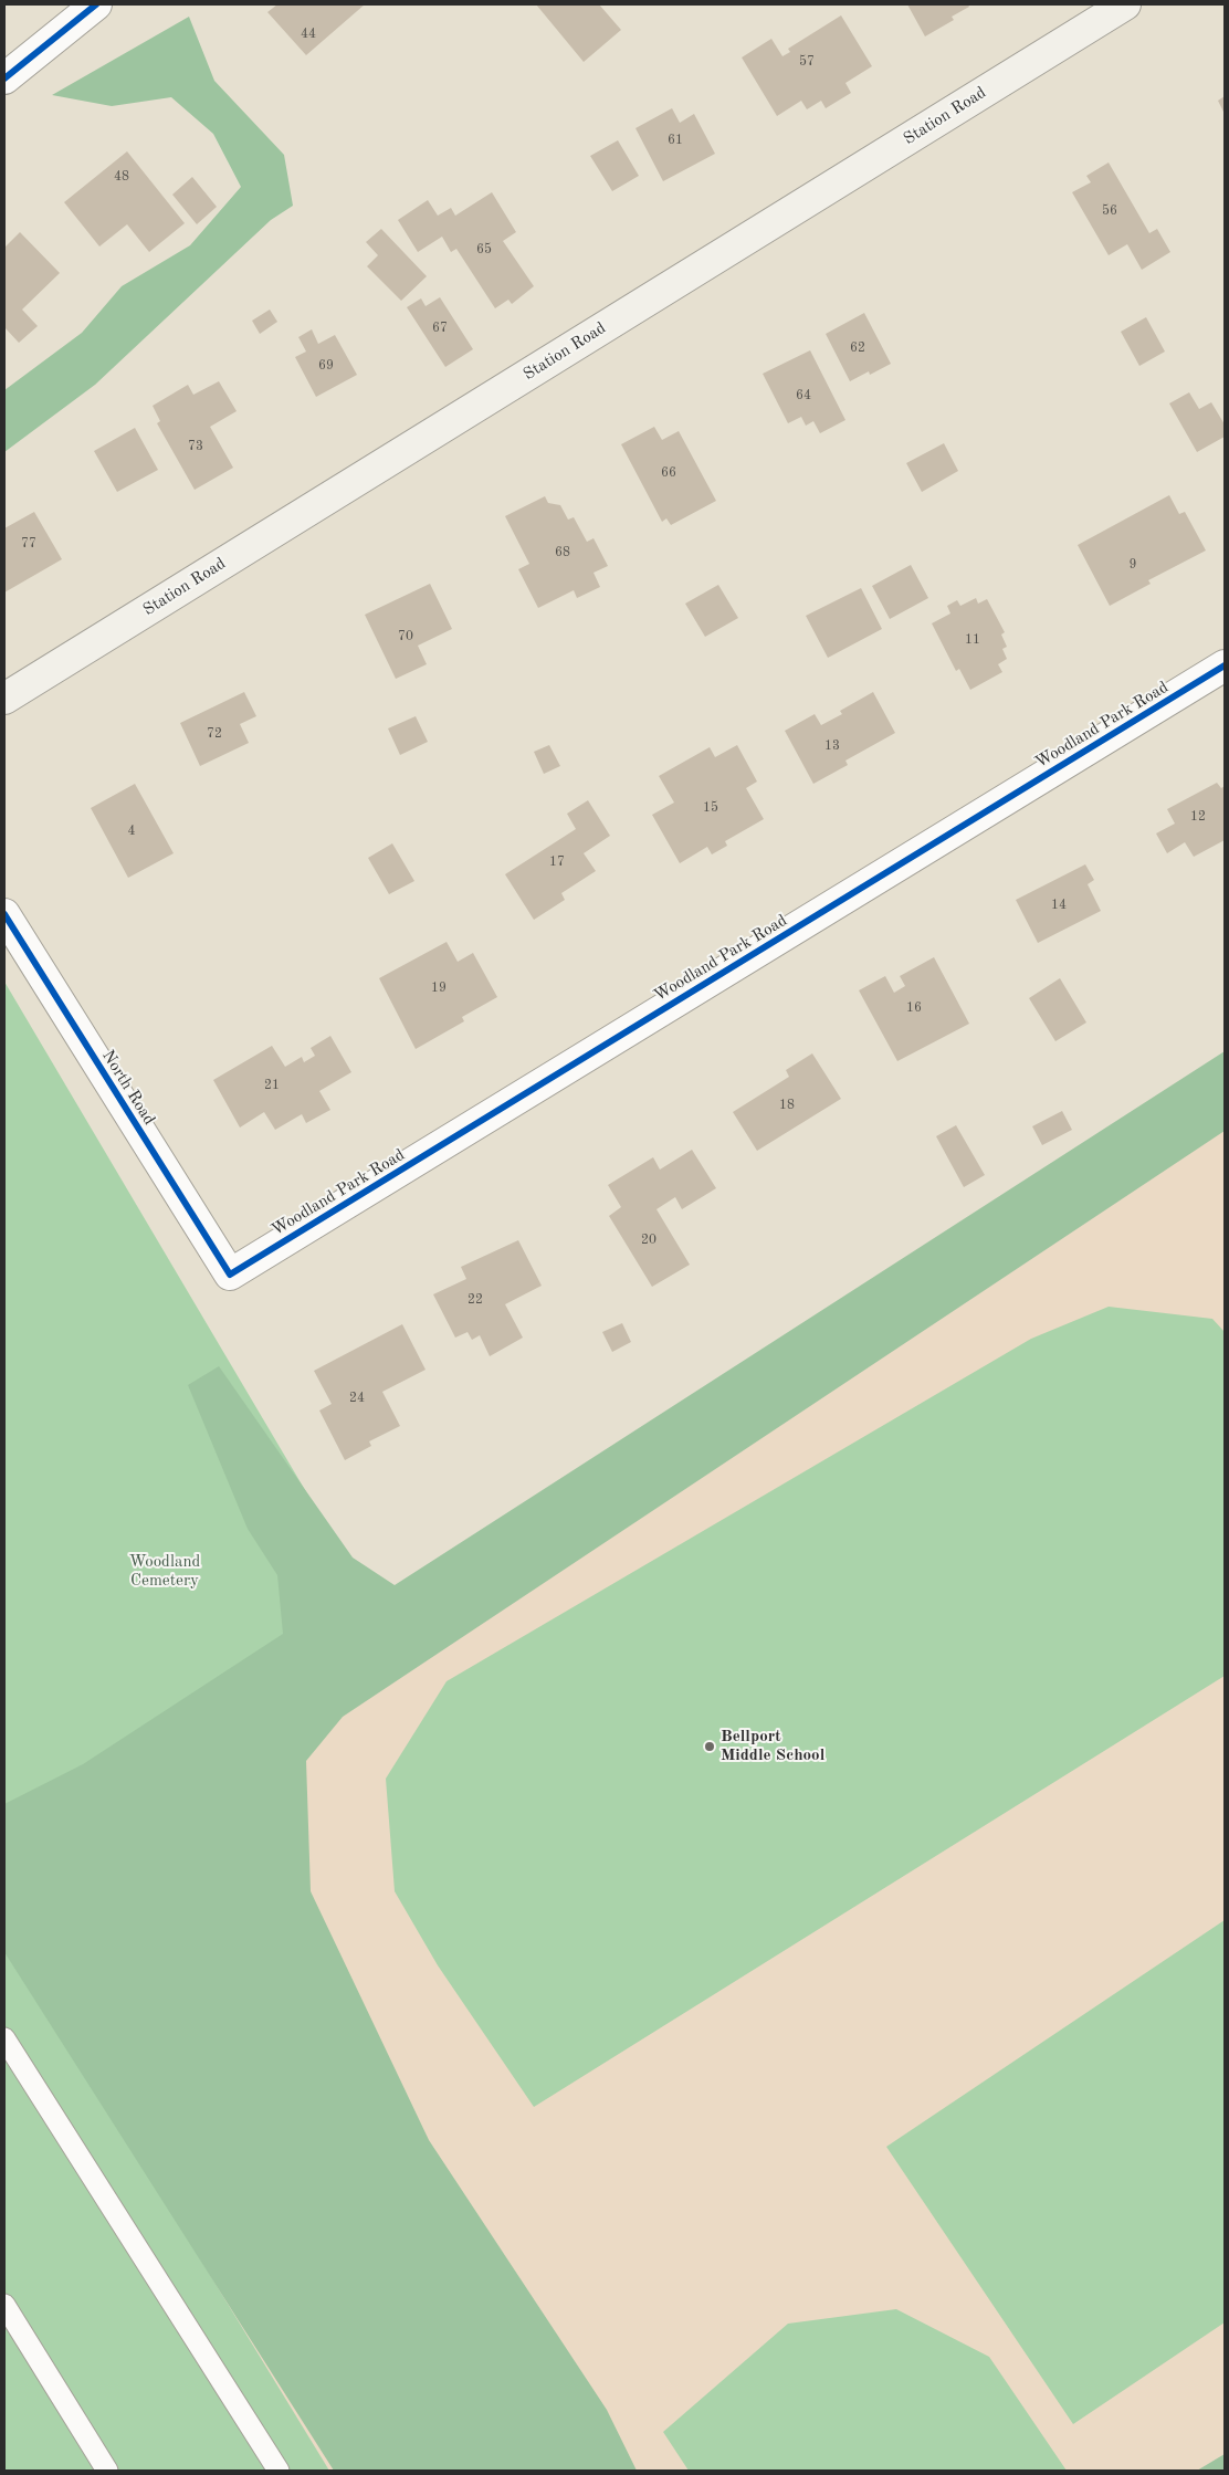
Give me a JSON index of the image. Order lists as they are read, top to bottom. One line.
{"streets":{"main road":["Station Road"],"street":["Woodland Park Road","North Road"]},"crossings":[["Woodland Park Road","North Road"]],"parks":["Woodland Cemetery"],"places":["Bellport Middle School"],"house_numbers":["44","57","61","48","56","65","67","62","69","64","73","66","77","68","9","70","11","72","13","15","12","4","17","14","19","16","21","18","20","22","24"]}
